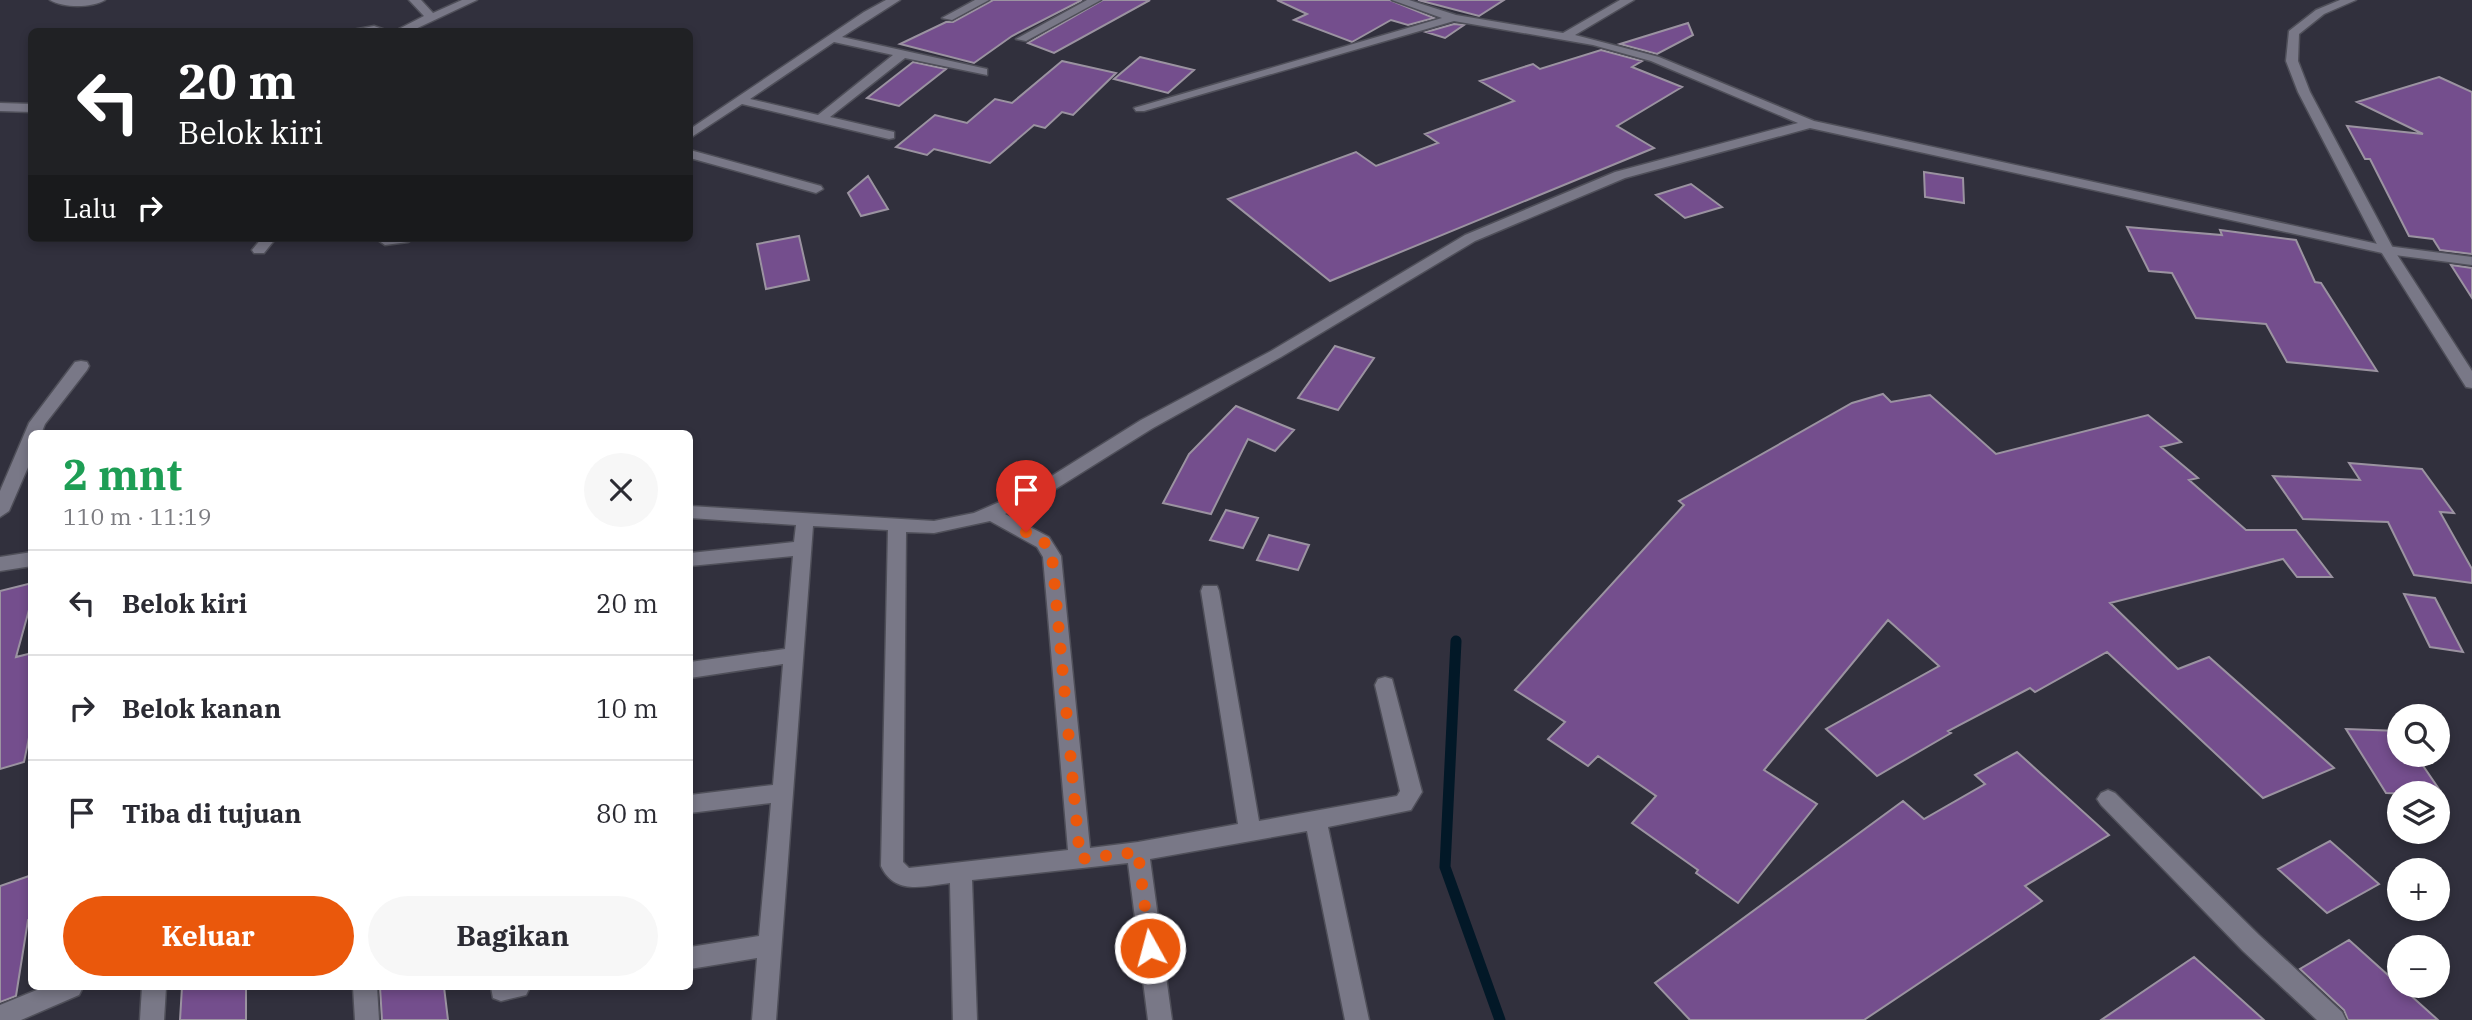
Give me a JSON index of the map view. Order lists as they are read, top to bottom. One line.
{"page":{"turn":["20 m","Belok kiri"],"then":"Lalu","heading":["2 mnt","110 m · 11:19"],"list":[{"name":"Belok kiri","value":"20 m"},{"name":"Belok kanan","value":"10 m"},{"name":"Tiba di tujuan","value":"80 m"}],"map_buttons":["+","−"],"buttons":["Keluar","Bagikan"]}}
